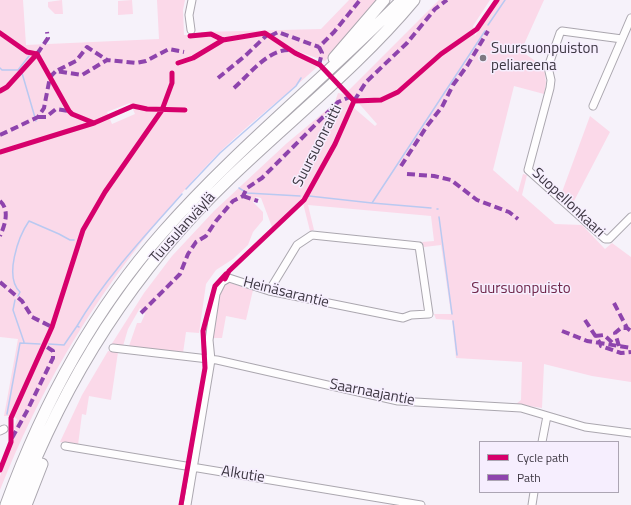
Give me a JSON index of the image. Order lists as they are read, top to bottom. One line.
{"streets":{"highway":["Tuusulanväylä"],"street":["Suopellonkaari","Heinäsarantie","Saarnaajantie","Alkutie"],"cycle path":["Suursuonraitti"]},"crossings":[["Heinäsarantie","Saarnaajantie"],["Heinäsarantie","Alkutie"]],"parks":["Suursuonpuisto"],"places":["Suursuonpuiston peliareena"],"legend":["Cycle path","Path"]}
